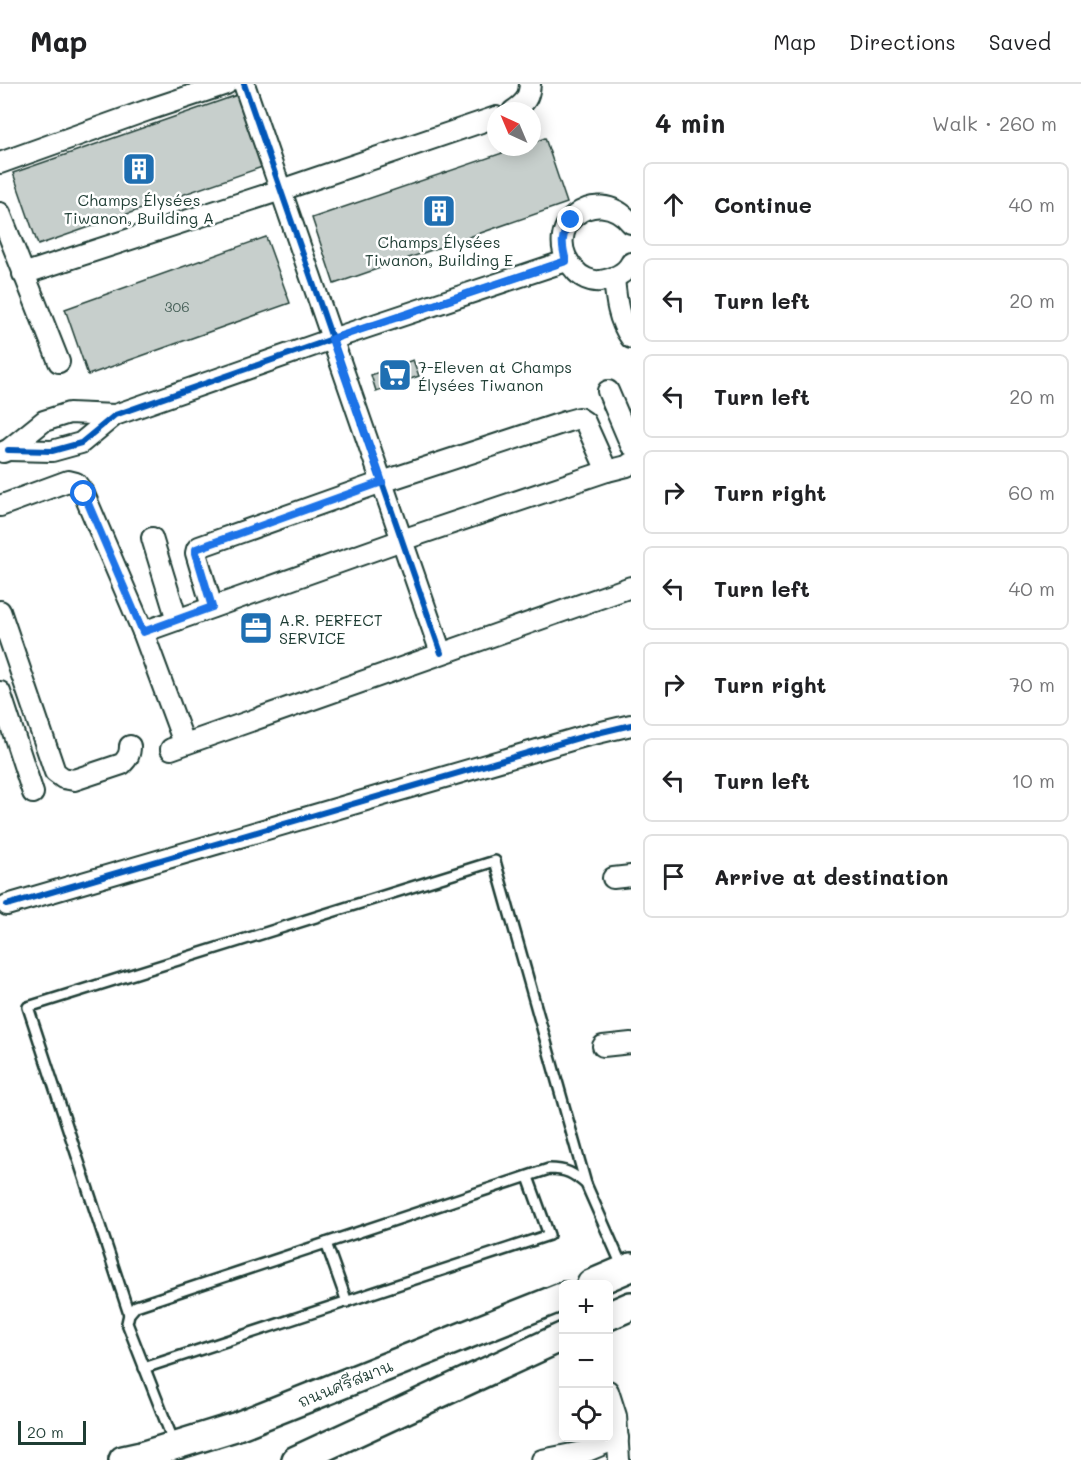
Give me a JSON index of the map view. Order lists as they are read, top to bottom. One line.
{"streets":{"main road":["ถนนศรีสมาน"]},"places":{"building":["Champs Élysées Tiwanon, Building A","Champs Élysées Tiwanon, Building E"],"supermarket":["7-Eleven at Champs Élysées Tiwanon"],"office":["A.R. PERFECT SERVICE"]},"house_numbers":["306"],"scale_bar":"20 m","north":"top left","page":{"header":"Map","nav":["Map","Directions","Saved"],"heading":["4 min","Walk · 260 m"],"list":[["Continue","40 m"],["Turn left","20 m"],["Turn left","20 m"],["Turn right","60 m"],["Turn left","40 m"],["Turn right","70 m"],["Turn left","10 m"],"Arrive at destination"],"map_buttons":["+","−"],"scale":"20 m"}}
